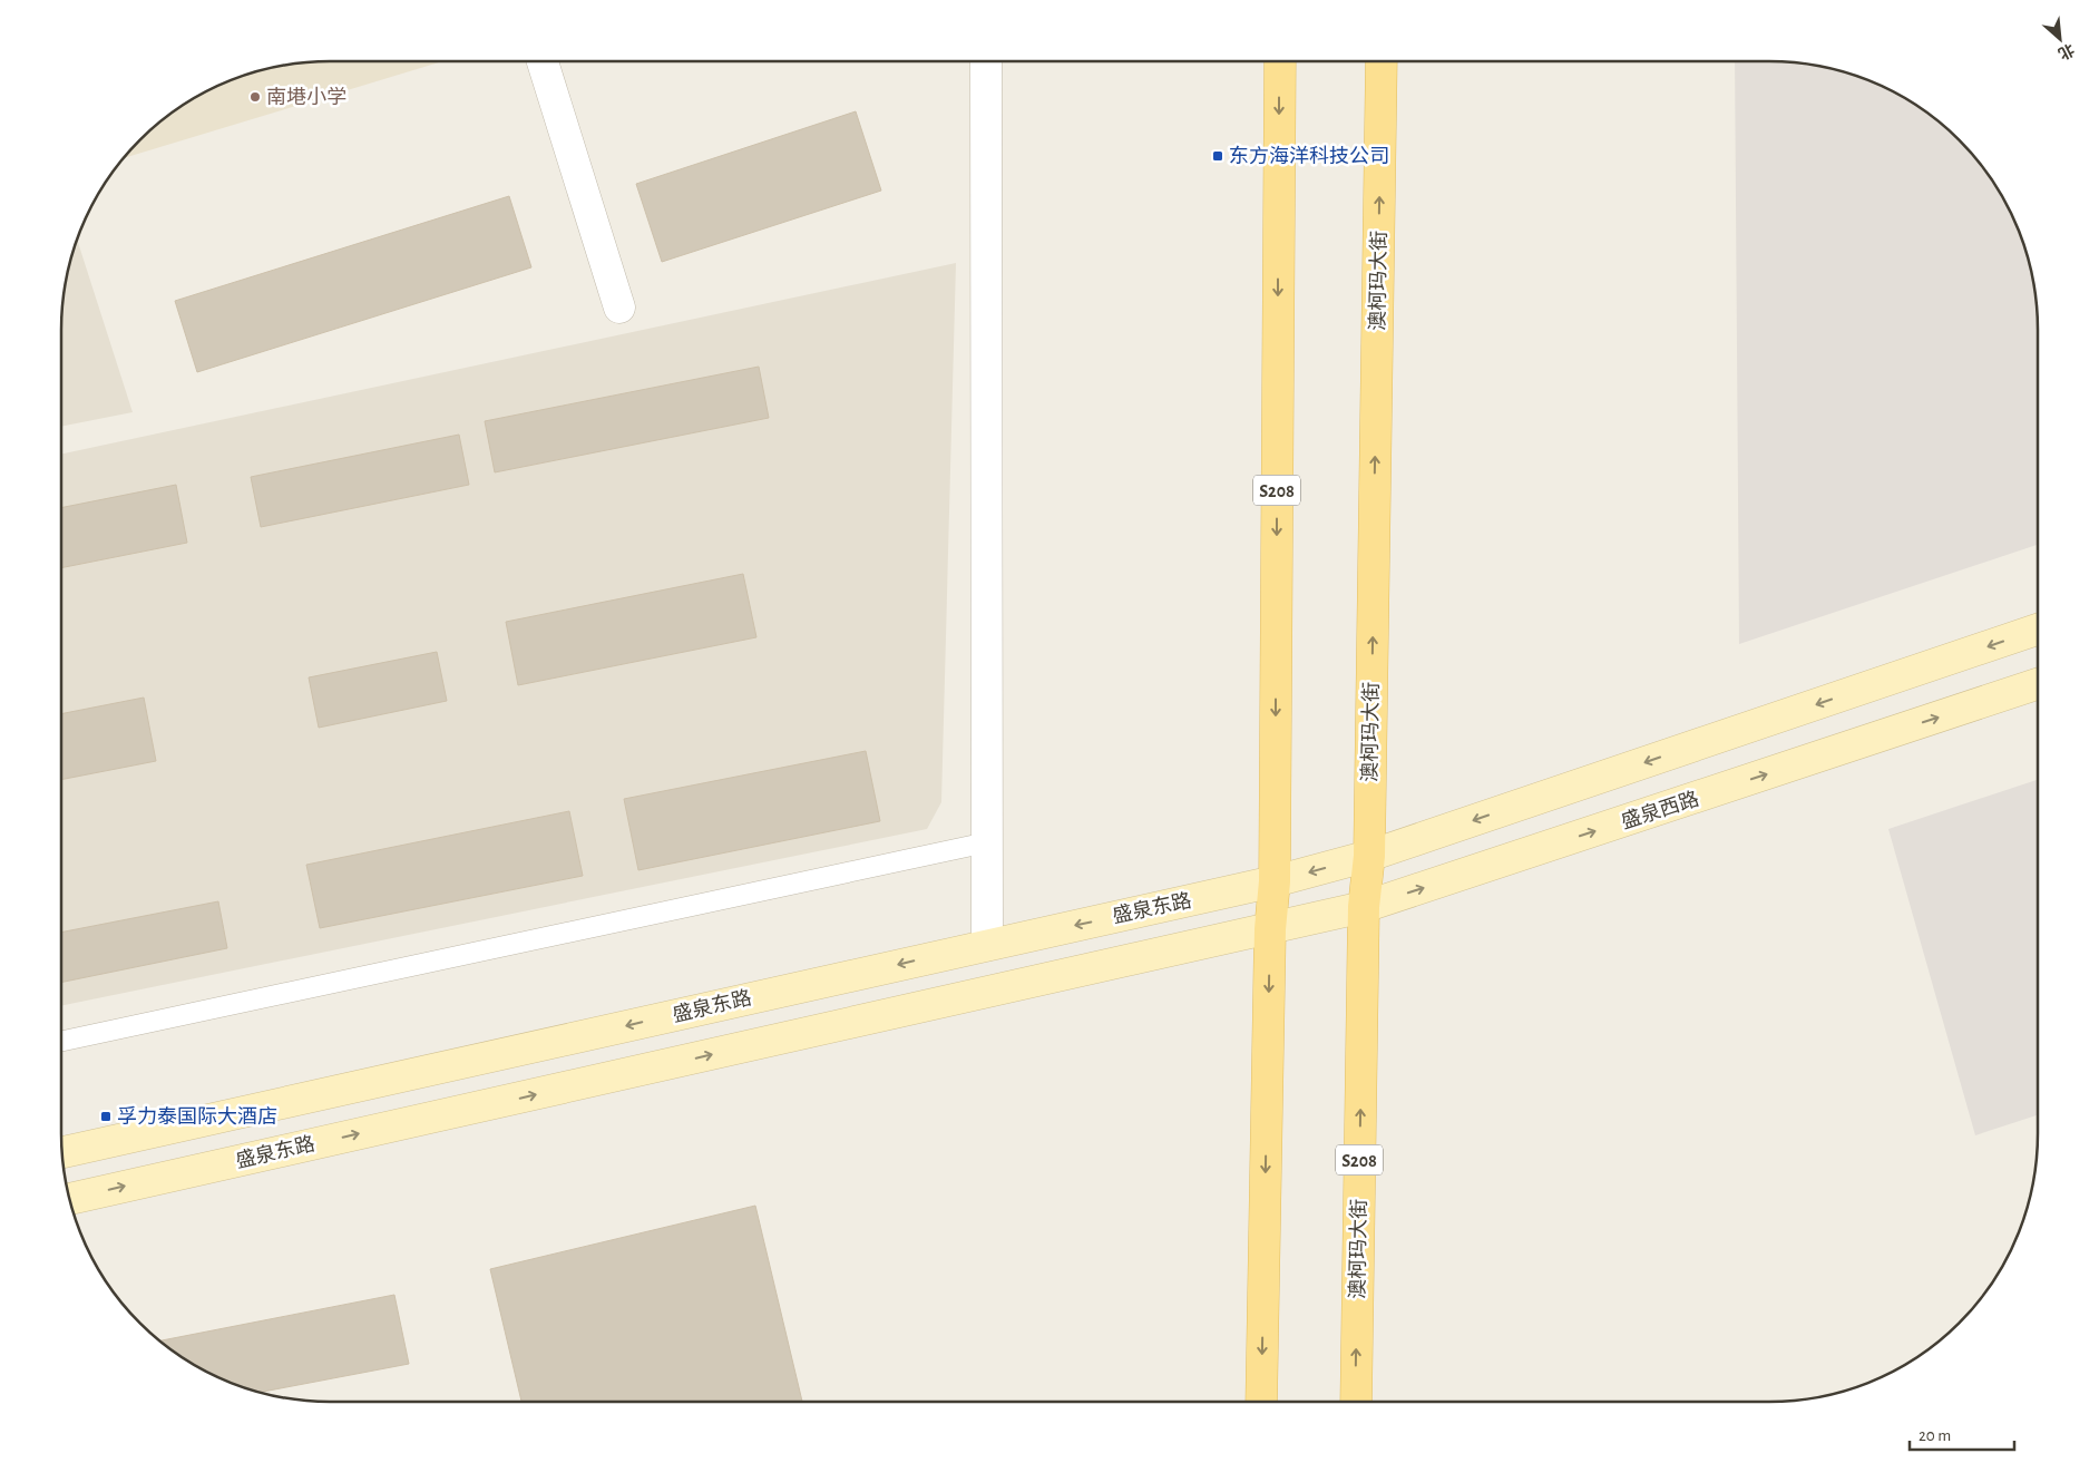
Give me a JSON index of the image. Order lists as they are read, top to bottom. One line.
{"streets":{"main road":["澳柯玛大街","S208"],"street":["盛泉西路","盛泉东路"]},"crossings":[["澳柯玛大街","盛泉西路"],["澳柯玛大街","盛泉东路"],["S208","盛泉西路"],["S208","盛泉东路"],["盛泉西路","盛泉东路"]],"places":{"other":["南塂小学"],"transit":["东方海洋科技公司","孚力泰国际大酒店"]},"scale_bar":"20 m","north":"bottom right"}
